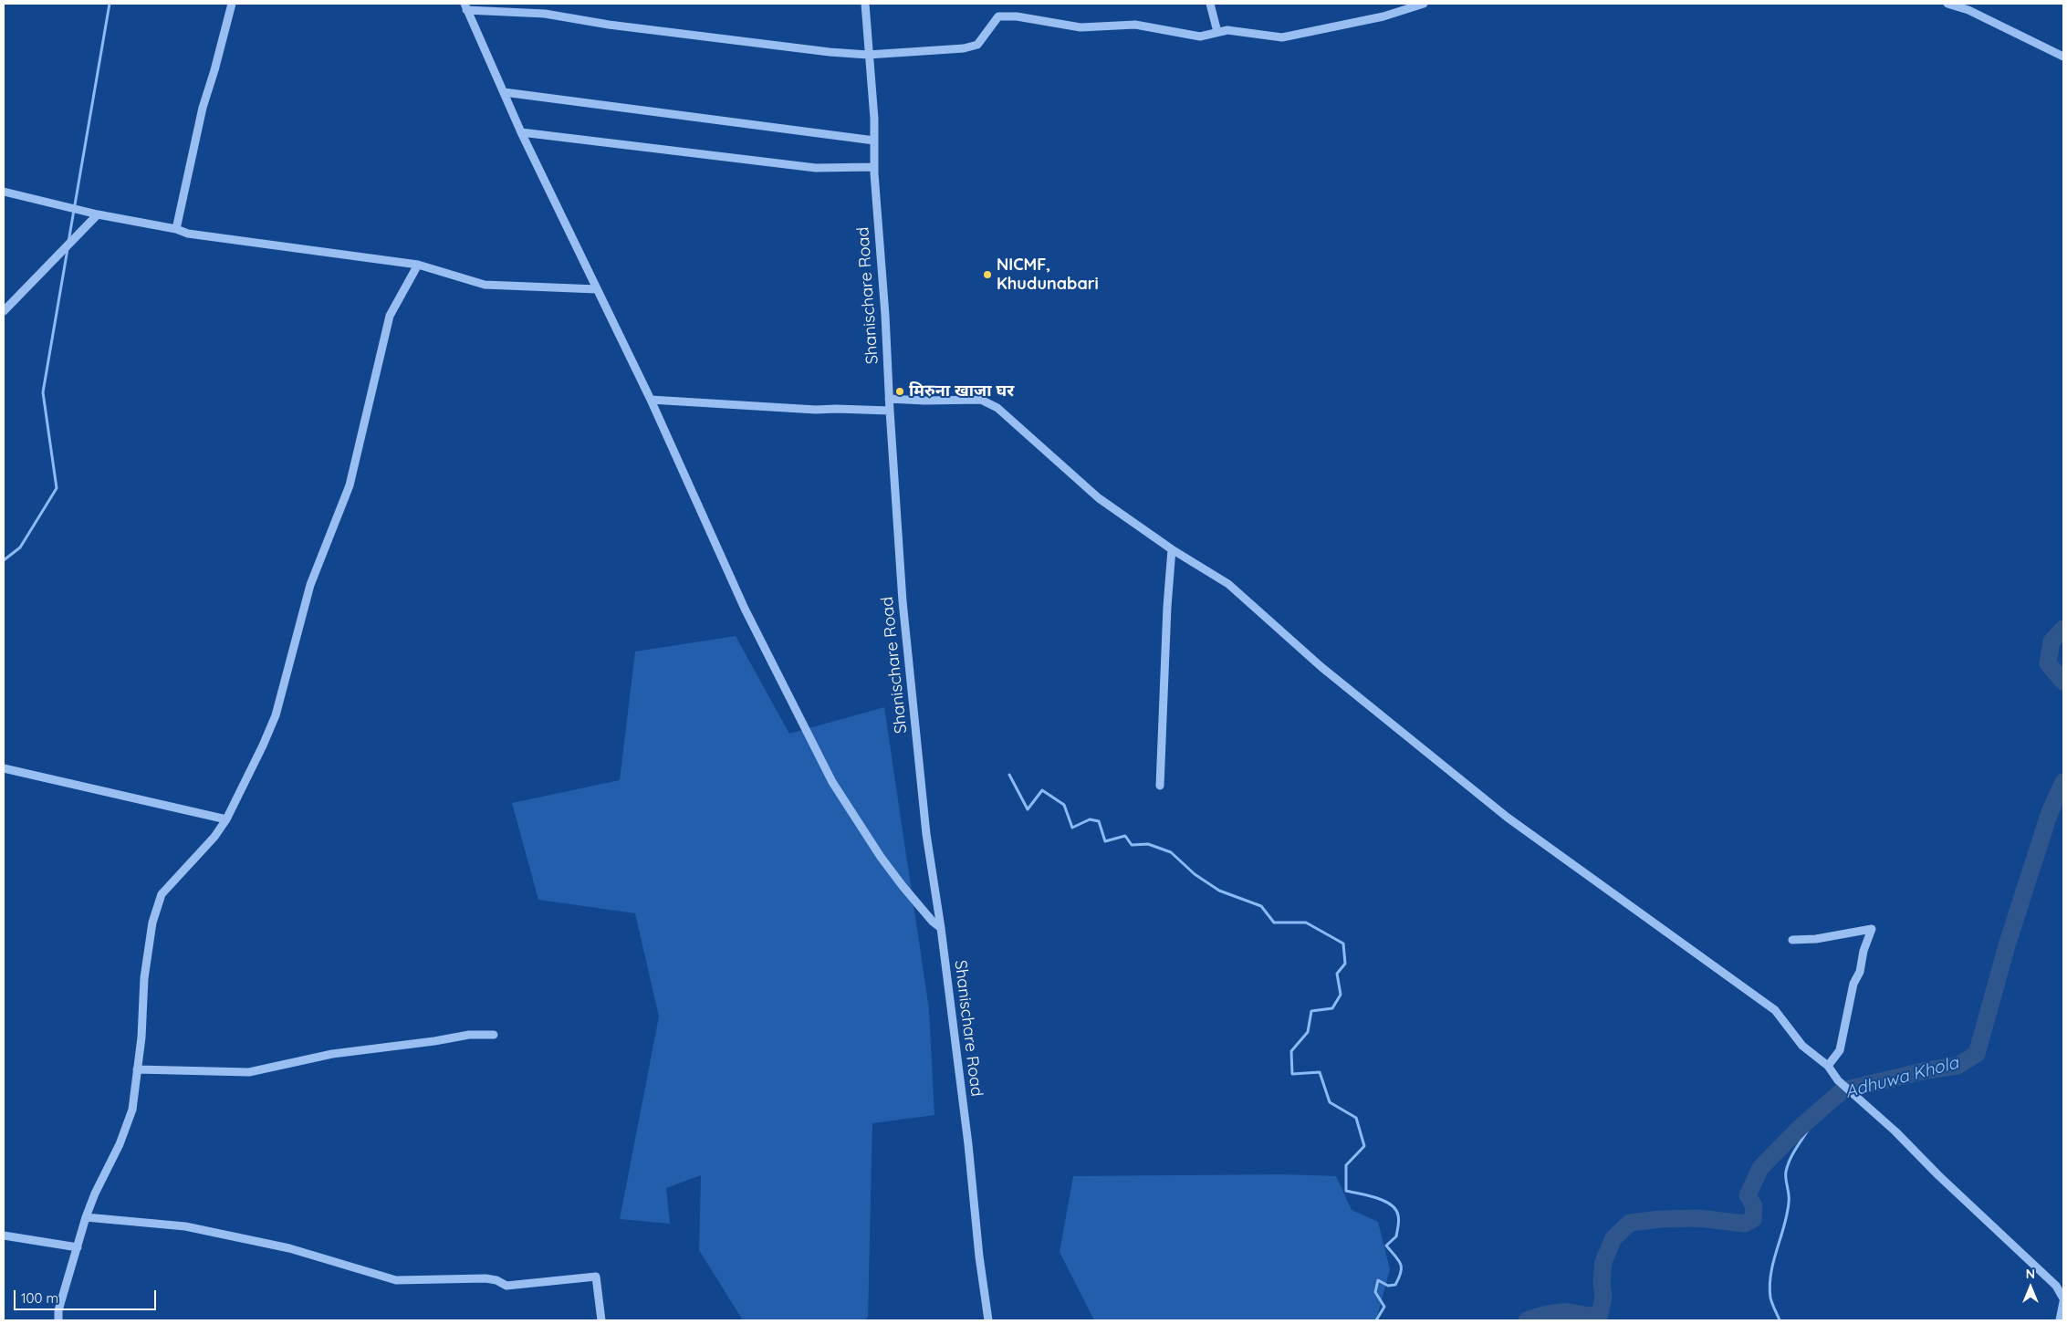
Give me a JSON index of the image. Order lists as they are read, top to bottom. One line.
{"streets":{"street":["Shanischare Road"]},"water":["Adhuwa Khola"],"places":["NICMF, Khudunabari","मिरुना खाजा घर"],"scale_bar":"100 m","north":"top"}
